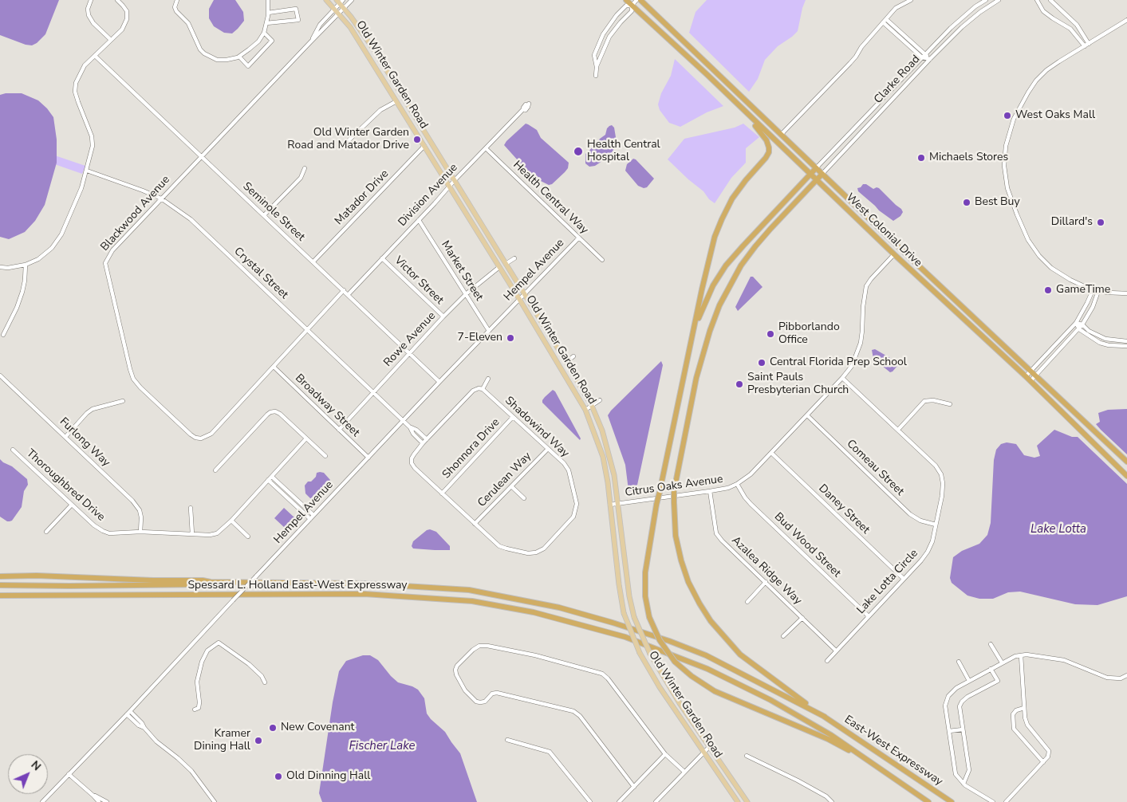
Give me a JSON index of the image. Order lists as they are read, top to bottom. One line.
{"streets":{"highway":["Clarke Road","West Colonial Drive","Spessard L. Holland East-West Expressway","East-West Expressway"],"main road":["Old Winter Garden Road"],"street":["Division Avenue","Matador Drive","Health Central Way","Seminole Street","Blackwood Avenue","Hempel Avenue","Market Street","Crystal Street","Victor Street","Rowe Avenue","Broadway Street","Shadowind Way","Furlong Way","Shonnora Drive","Comeau Street","Cerulean Way","Thoroughbred Drive","Citrus Oaks Avenue","Daney Street","Bud Wood Street","Azalea Ridge Way","Lake Lotta Circle"]},"crossings":[["Old Winter Garden Road","Division Avenue"],["Old Winter Garden Road","Matador Drive"],["Old Winter Garden Road","Blackwood Avenue"],["Old Winter Garden Road","Hempel Avenue"],["Old Winter Garden Road","Rowe Avenue"],["Old Winter Garden Road","Citrus Oaks Avenue"],["Clarke Road","West Colonial Drive"],["Clarke Road","Spessard L. Holland East-West Expressway"],["Clarke Road","East-West Expressway"],["Division Avenue","Health Central Way"],["Division Avenue","Seminole Street"],["Division Avenue","Market Street"],["Division Avenue","Victor Street"],["Matador Drive","Seminole Street"],["Health Central Way","Hempel Avenue"],["Seminole Street","Blackwood Avenue"],["Seminole Street","Hempel Avenue"],["Seminole Street","Rowe Avenue"],["Blackwood Avenue","Crystal Street"],["Blackwood Avenue","Broadway Street"],["West Colonial Drive","Citrus Oaks Avenue"],["Hempel Avenue","Market Street"],["Hempel Avenue","Crystal Street"],["Hempel Avenue","Broadway Street"],["Market Street","Rowe Avenue"],["Crystal Street","Rowe Avenue"],["Victor Street","Rowe Avenue"],["Rowe Avenue","Broadway Street"],["Shadowind Way","Shonnora Drive"],["Shadowind Way","Cerulean Way"],["Furlong Way","Thoroughbred Drive"],["Comeau Street","Citrus Oaks Avenue"],["Comeau Street","Lake Lotta Circle"],["Citrus Oaks Avenue","Daney Street"],["Citrus Oaks Avenue","Bud Wood Street"],["Citrus Oaks Avenue","Azalea Ridge Way"],["Citrus Oaks Avenue","Lake Lotta Circle"],["Daney Street","Lake Lotta Circle"],["Bud Wood Street","Lake Lotta Circle"],["Azalea Ridge Way","Lake Lotta Circle"],["Spessard L. Holland East-West Expressway","East-West Expressway"]],"water":["Lake Lotta","Fischer Lake"],"places":["West Oaks Mall","Old Winter Garden Road and Matador Drive","Health Central Hospital","Michaels Stores","Best Buy","Dillard's","GameTime","Pibborlando Office","7-Eleven","Central Florida Prep School","Saint Pauls Presbyterian Church","New Covenant","Kramer Dining Hall","Old Dinning Hall"],"north":"top right"}
